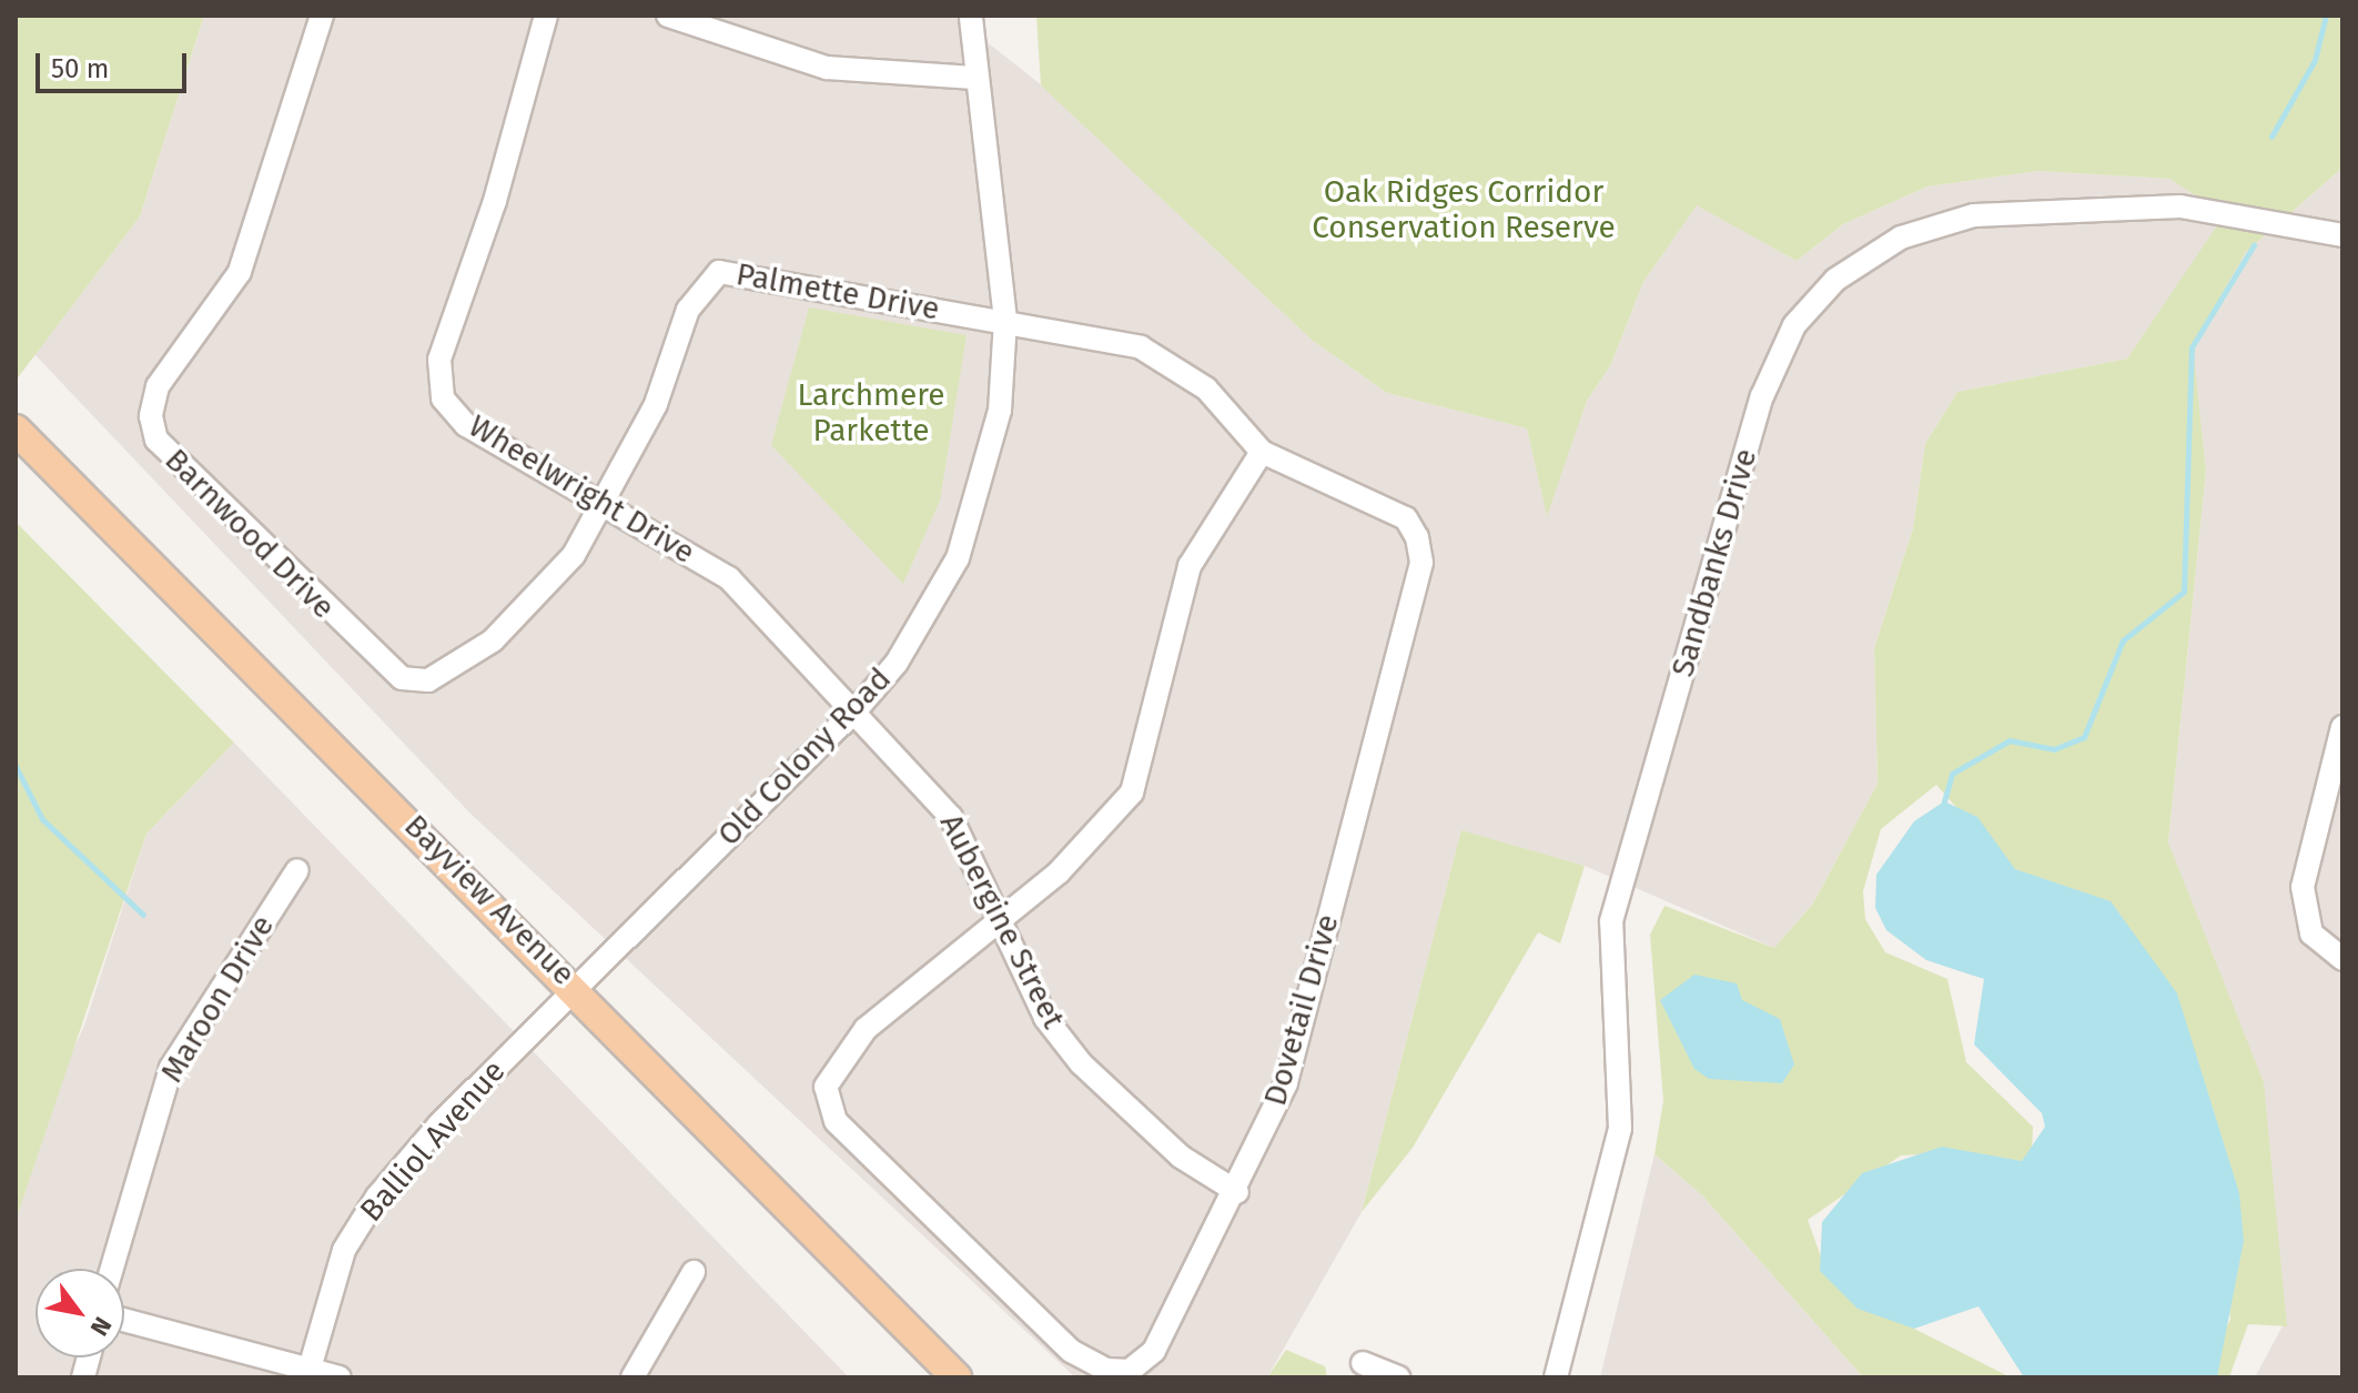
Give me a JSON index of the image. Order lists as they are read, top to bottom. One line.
{"streets":{"main road":["Bayview Avenue"],"street":["Palmette Drive","Wheelwright Drive","Barnwood Drive","Sandbanks Drive","Old Colony Road","Aubergine Street","Maroon Drive","Dovetail Drive","Balliol Avenue"]},"crossings":[["Palmette Drive","Wheelwright Drive"],["Palmette Drive","Barnwood Drive"],["Palmette Drive","Old Colony Road"],["Palmette Drive","Dovetail Drive"],["Wheelwright Drive","Barnwood Drive"],["Wheelwright Drive","Old Colony Road"],["Wheelwright Drive","Aubergine Street"],["Old Colony Road","Bayview Avenue"],["Old Colony Road","Aubergine Street"],["Old Colony Road","Dovetail Drive"],["Old Colony Road","Balliol Avenue"],["Bayview Avenue","Balliol Avenue"],["Aubergine Street","Dovetail Drive"]],"parks":["Oak Ridges Corridor Conservation Reserve","Larchmere Parkette"],"scale_bar":"50 m","north":"bottom right"}
